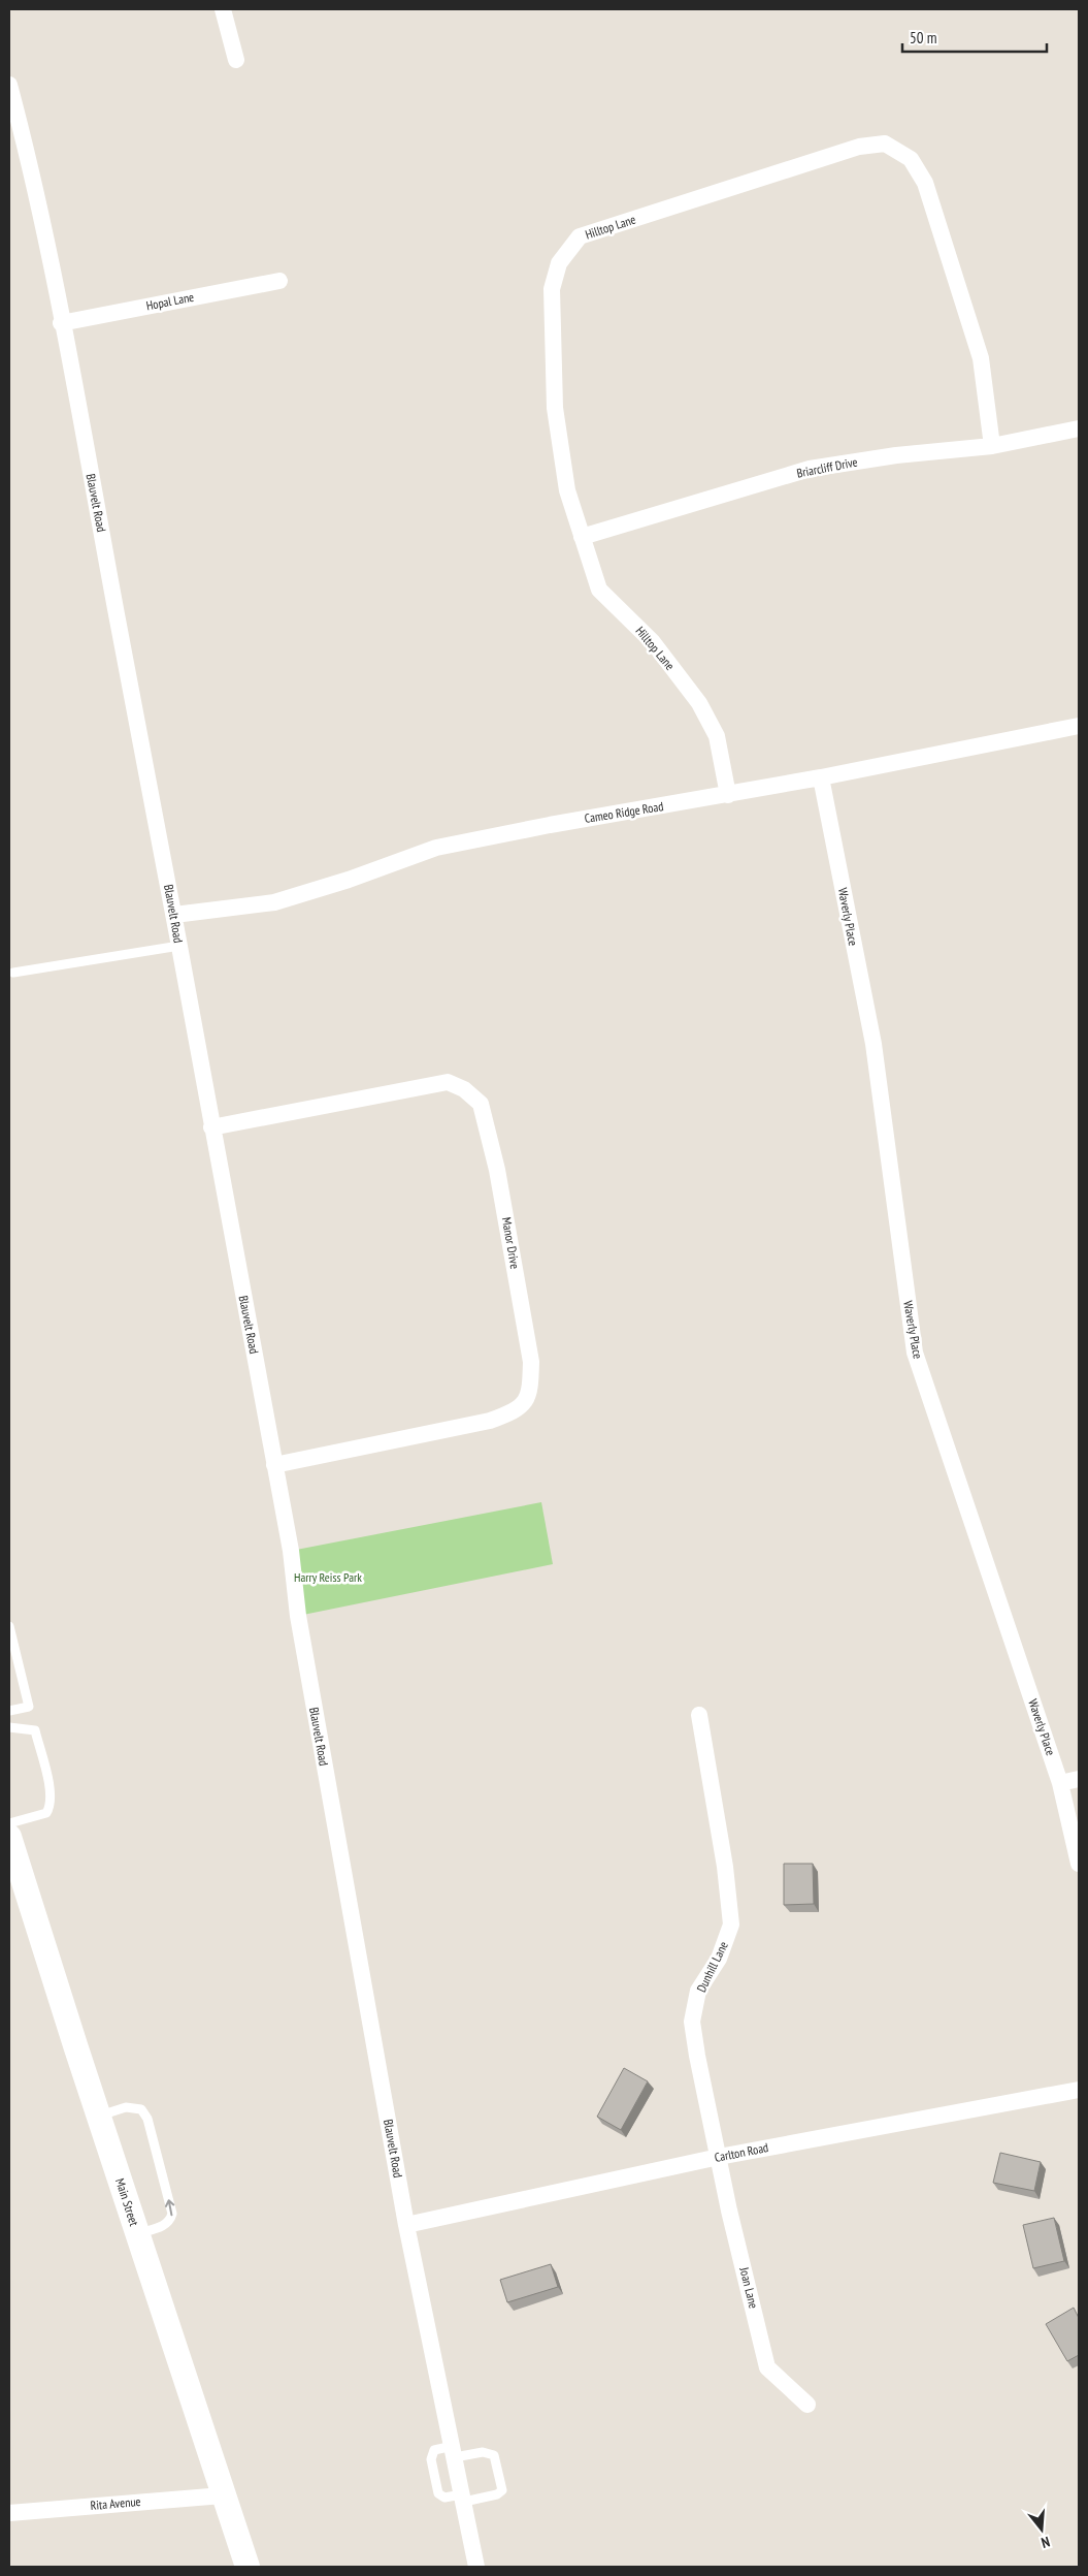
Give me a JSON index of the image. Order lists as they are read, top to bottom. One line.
{"streets":{"main road":["Main Street"],"street":["Hilltop Lane","Hopal Lane","Briarcliff Drive","Blauvelt Road","Cameo Ridge Road","Waverly Place","Manor Drive","Dunhill Lane","Carlton Road","Joan Lane","Rita Avenue"]},"crossings":[["Hilltop Lane","Briarcliff Drive"],["Hilltop Lane","Cameo Ridge Road"],["Hopal Lane","Blauvelt Road"],["Blauvelt Road","Cameo Ridge Road"],["Blauvelt Road","Manor Drive"],["Blauvelt Road","Carlton Road"],["Cameo Ridge Road","Waverly Place"],["Dunhill Lane","Carlton Road"],["Dunhill Lane","Joan Lane"],["Carlton Road","Joan Lane"],["Main Street","Rita Avenue"]],"parks":["Harry Reiss Park"],"scale_bar":"50 m","north":"bottom"}
